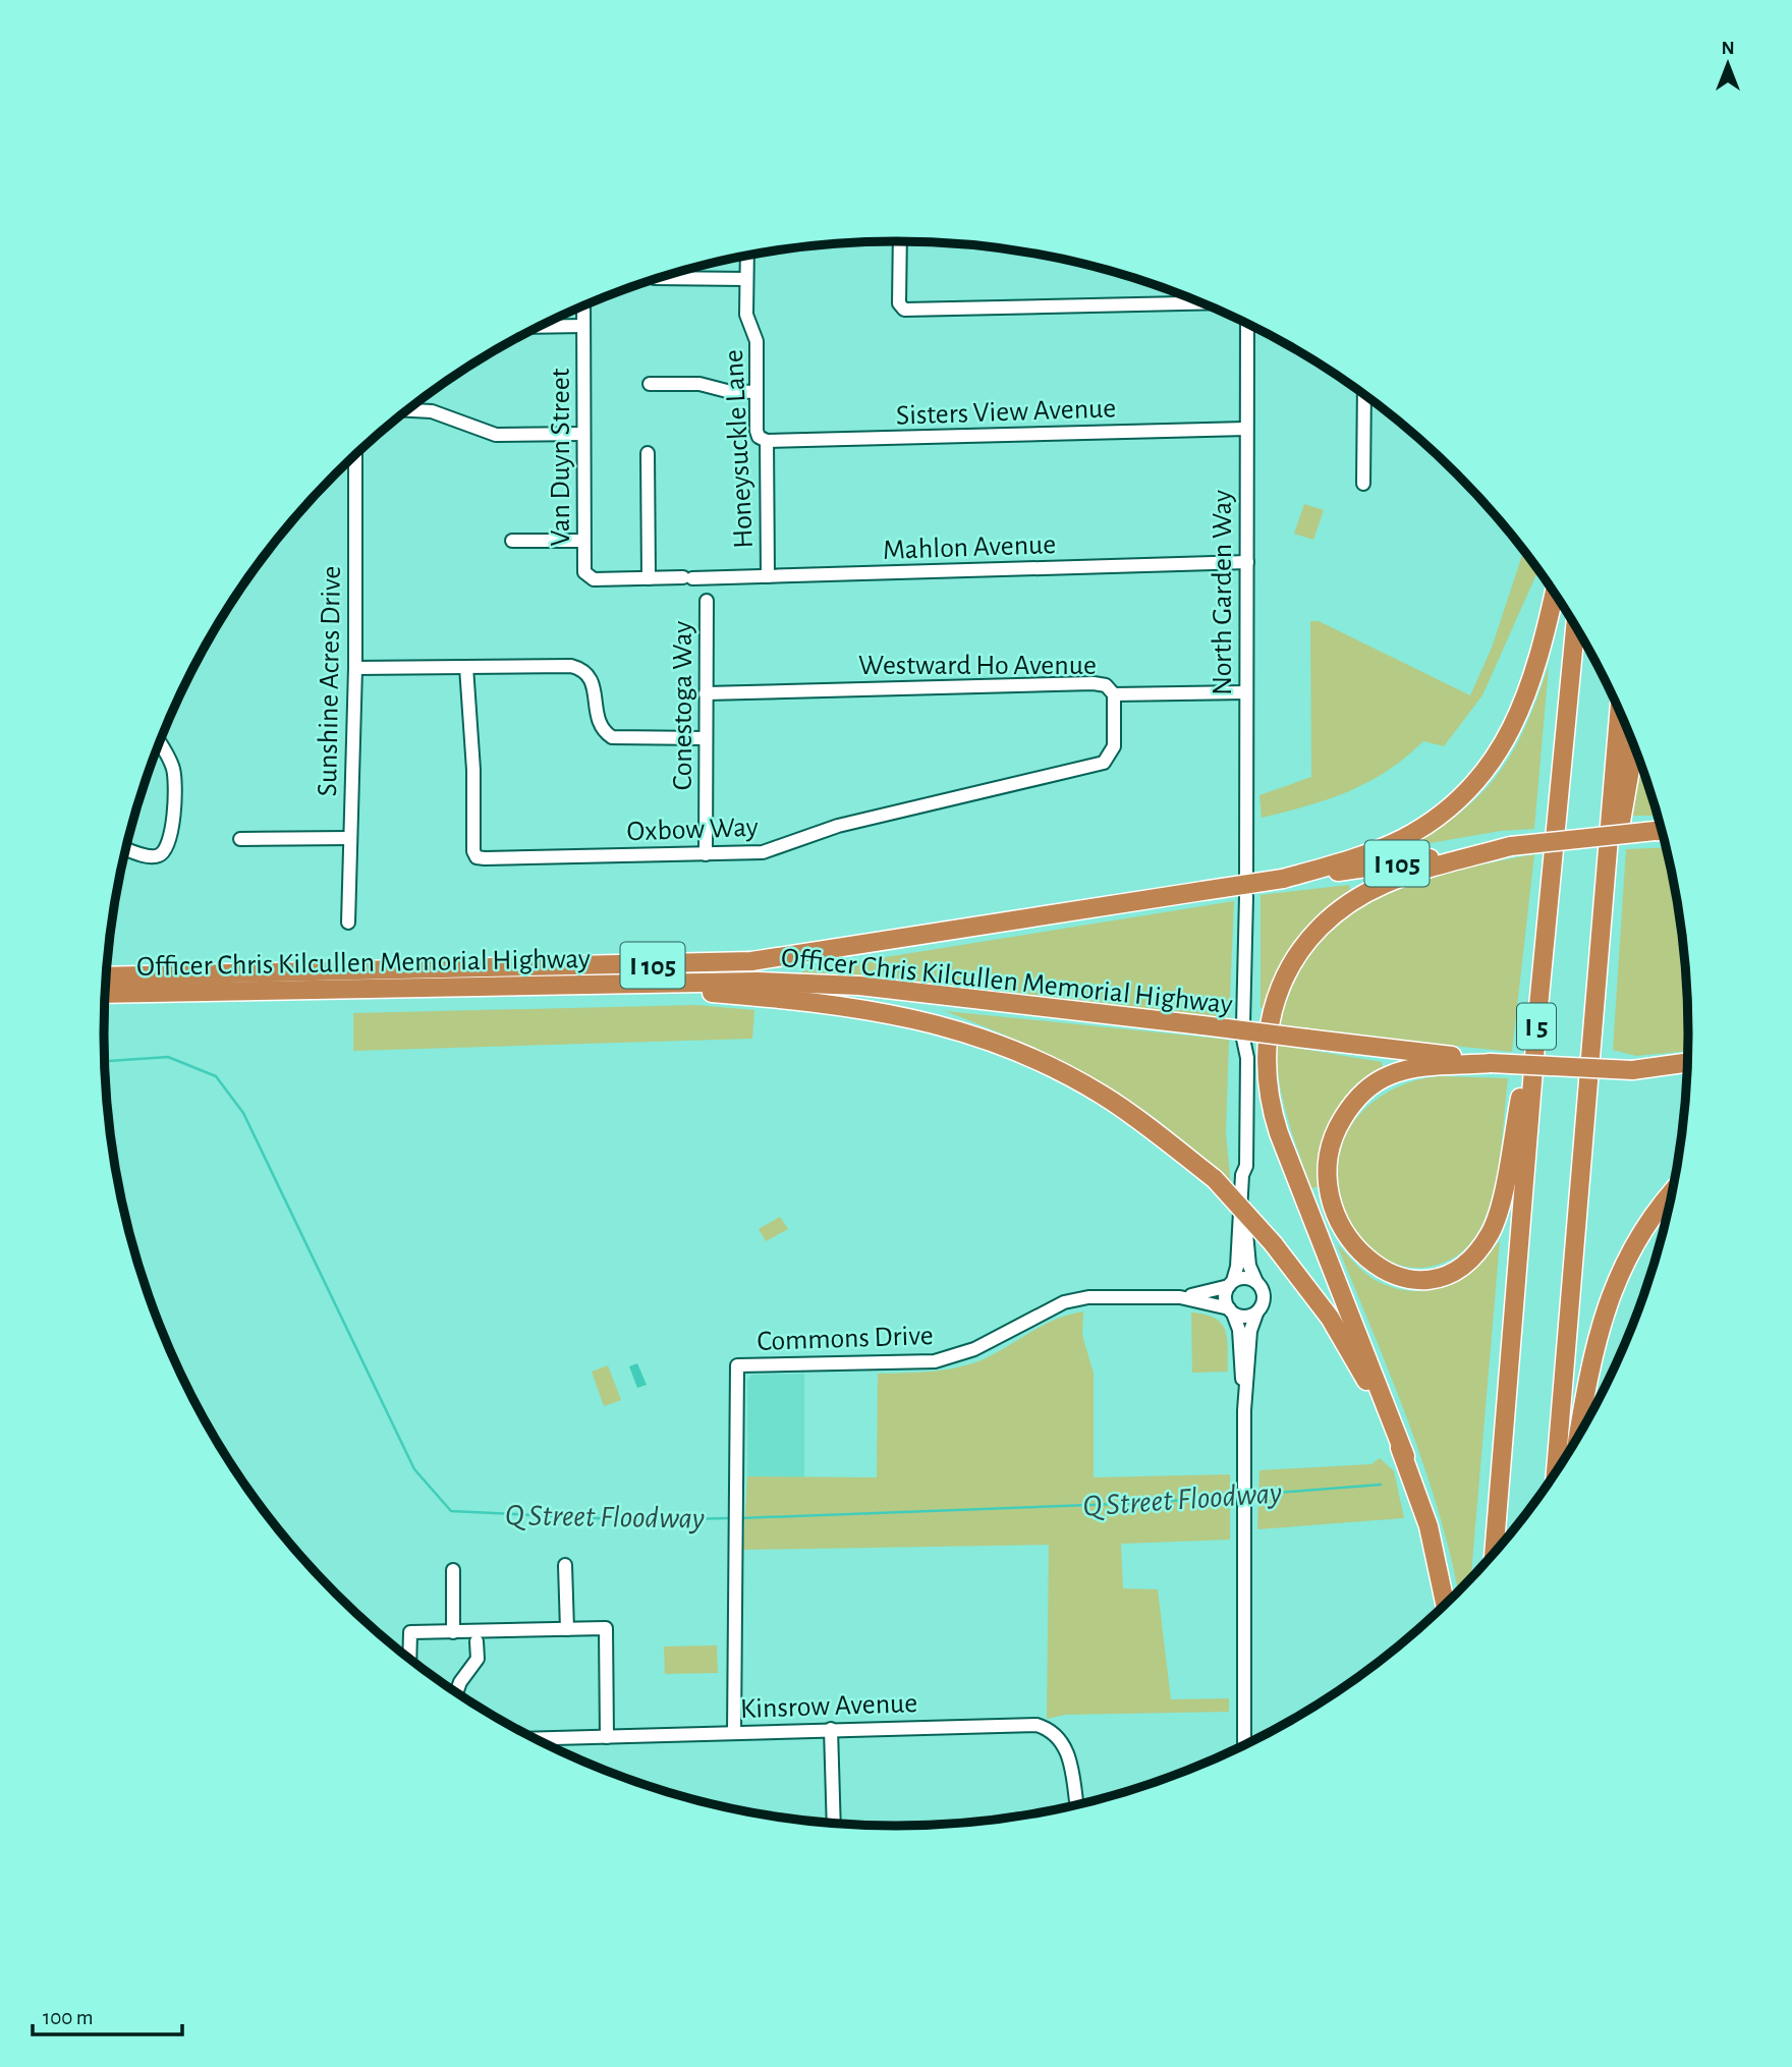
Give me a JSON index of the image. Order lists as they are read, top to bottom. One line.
{"streets":{"highway":["I 105","Officer Chris Kilcullen Memorial Highway","I 5"],"street":["Sisters View Avenue","Honeysuckle Lane","Van Duyn Street","Mahlon Avenue","North Garden Way","Westward Ho Avenue","Sunshine Acres Drive","Conestoga Way","Oxbow Way","Commons Drive","Kinsrow Avenue"]},"crossings":[["Sisters View Avenue","Honeysuckle Lane"],["Sisters View Avenue","North Garden Way"],["Honeysuckle Lane","Mahlon Avenue"],["Van Duyn Street","Mahlon Avenue"],["Mahlon Avenue","North Garden Way"],["North Garden Way","Westward Ho Avenue"],["Westward Ho Avenue","Conestoga Way"],["Westward Ho Avenue","Oxbow Way"],["Conestoga Way","Oxbow Way"],["Commons Drive","Kinsrow Avenue"]],"water":["Q Street Floodway"],"scale_bar":"100 m","north":"top"}
